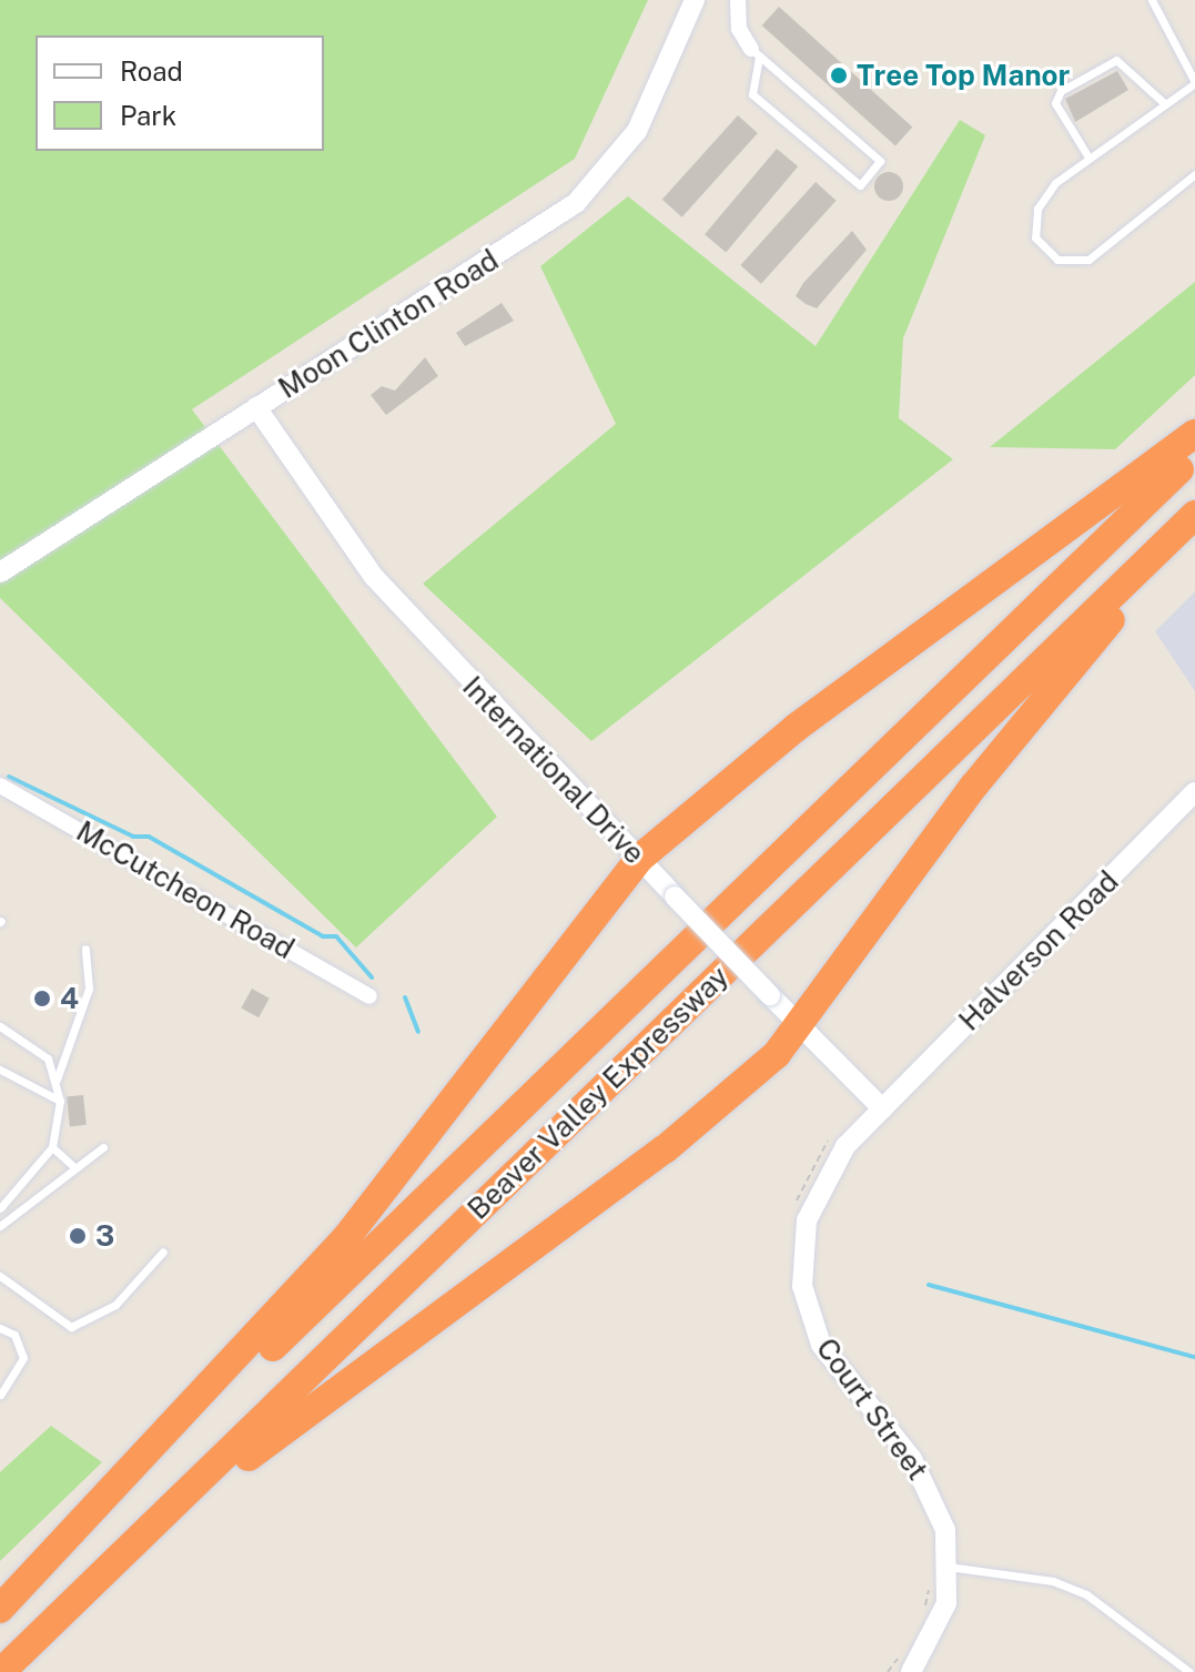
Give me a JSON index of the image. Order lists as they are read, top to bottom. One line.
{"streets":{"highway":["Beaver Valley Expressway"],"street":["Moon Clinton Road","International Drive","McCutcheon Road","Halverson Road","Court Street"]},"crossings":[["Moon Clinton Road","International Drive"],["International Drive","Halverson Road"],["International Drive","Court Street"],["Halverson Road","Court Street"]],"places":["Tree Top Manor","4","3"],"legend":["Road","Park"]}
